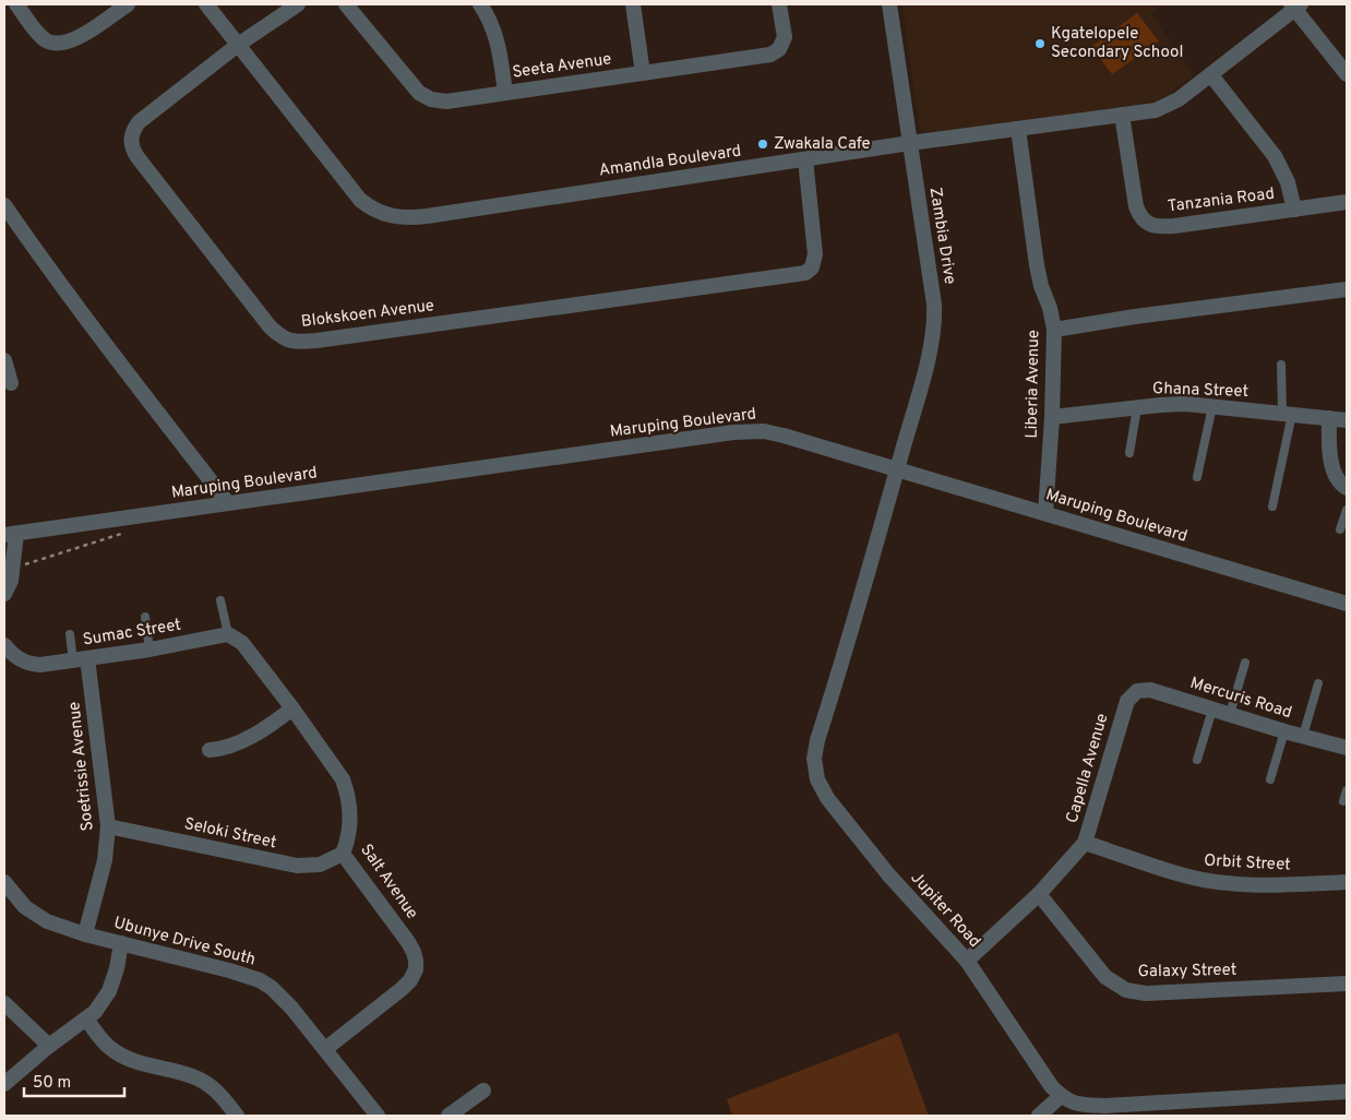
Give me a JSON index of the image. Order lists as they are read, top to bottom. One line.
{"streets":{"street":["Seeta Avenue","Amandla Boulevard","Tanzania Road","Zambia Drive","Blokskoen Avenue","Liberia Avenue","Ghana Street","Maruping Boulevard","Sumac Street","Mercuris Road","Soetrissie Avenue","Capella Avenue","Seloki Street","Orbit Street","Salt Avenue","Jupiter Road","Ubunye Drive South","Galaxy Street"]},"crossings":[["Amandla Boulevard","Tanzania Road"],["Amandla Boulevard","Zambia Drive"],["Amandla Boulevard","Blokskoen Avenue"],["Amandla Boulevard","Liberia Avenue"],["Zambia Drive","Maruping Boulevard"],["Zambia Drive","Jupiter Road"],["Liberia Avenue","Ghana Street"],["Liberia Avenue","Maruping Boulevard"],["Maruping Boulevard","Jupiter Road"],["Sumac Street","Soetrissie Avenue"],["Sumac Street","Salt Avenue"],["Mercuris Road","Capella Avenue"],["Soetrissie Avenue","Seloki Street"],["Soetrissie Avenue","Ubunye Drive South"],["Capella Avenue","Orbit Street"],["Capella Avenue","Jupiter Road"],["Capella Avenue","Galaxy Street"],["Seloki Street","Salt Avenue"],["Salt Avenue","Ubunye Drive South"]],"places":["Kgatelopele Secondary School","Zwakala Cafe"],"scale_bar":"50 m"}
